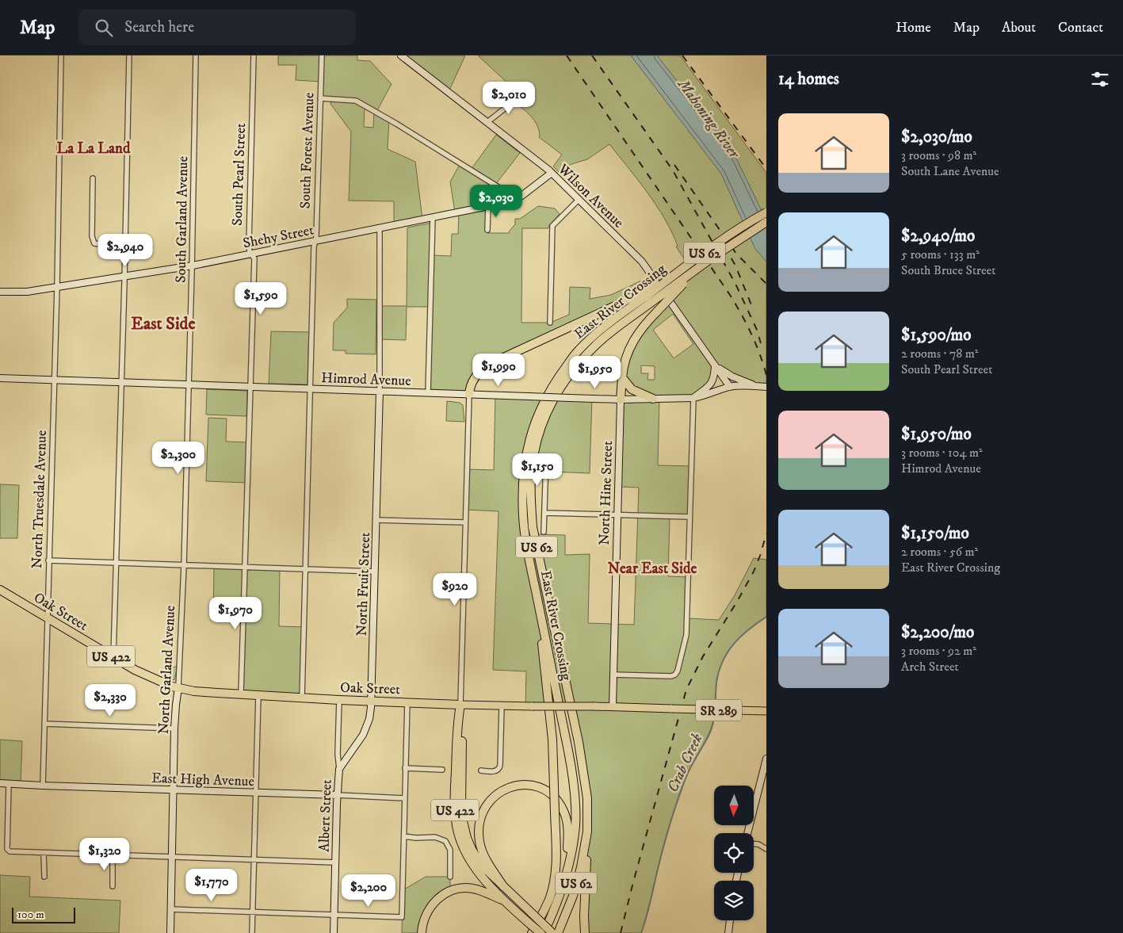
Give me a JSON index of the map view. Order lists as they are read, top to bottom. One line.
{"streets":{"highway":["US 62","East River Crossing","Oak Street","US 422"],"main road":["Wilson Avenue","Shehy Street","Himrod Avenue","North Hine Street","North Fruit Street","North Garland Avenue","SR 289","East High Avenue","Albert Street"],"street":["South Forest Avenue","South Pearl Street","South Garland Avenue","North Truesdale Avenue"]},"crossings":[["South Forest Avenue","Shehy Street"],["South Forest Avenue","Himrod Avenue"],["South Forest Avenue","Oak Street"],["South Pearl Street","Shehy Street"],["South Pearl Street","Himrod Avenue"],["South Pearl Street","Oak Street"],["Wilson Avenue","Shehy Street"],["Wilson Avenue","Himrod Avenue"],["South Garland Avenue","Shehy Street"],["South Garland Avenue","Himrod Avenue"],["South Garland Avenue","North Garland Avenue"],["Shehy Street","North Truesdale Avenue"],["Himrod Avenue","North Hine Street"],["Himrod Avenue","North Truesdale Avenue"],["Himrod Avenue","North Fruit Street"],["Himrod Avenue","North Garland Avenue"],["North Hine Street","Oak Street"],["North Truesdale Avenue","Oak Street"],["North Truesdale Avenue","East High Avenue"],["North Fruit Street","Oak Street"],["North Fruit Street","Albert Street"],["Oak Street","US 422"],["Oak Street","North Garland Avenue"],["Oak Street","Albert Street"],["North Garland Avenue","East High Avenue"],["East High Avenue","Albert Street"]],"districts":["La La Land","East Side","Near East Side"],"water":["Mahoning River","Crab Creek"],"scale_bar":"100 m","north":"bottom","page":{"header":"Map","search":"Search here","nav":["Home","Map","About","Contact"],"heading":"14 homes","price":["$2,010","$2,030","$2,940","$1,590","$1,990","$1,950","$2,300","$1,150","$920","$1,970","$2,330","$1,320","$1,770","$2,200"],"list":[{"name":"$2,030/mo","note":"3 rooms · 98 m² · South Lane Avenue"},{"name":"$2,940/mo","note":"5 rooms · 133 m² · South Bruce Street"},{"name":"$1,590/mo","note":"2 rooms · 78 m² · South Pearl Street"},{"name":"$1,950/mo","note":"3 rooms · 104 m² · Himrod Avenue"},{"name":"$1,150/mo","note":"2 rooms · 56 m² · East River Crossing"},{"name":"$2,200/mo","note":"3 rooms · 92 m² · Arch Street"}],"scale":"100 m"}}
